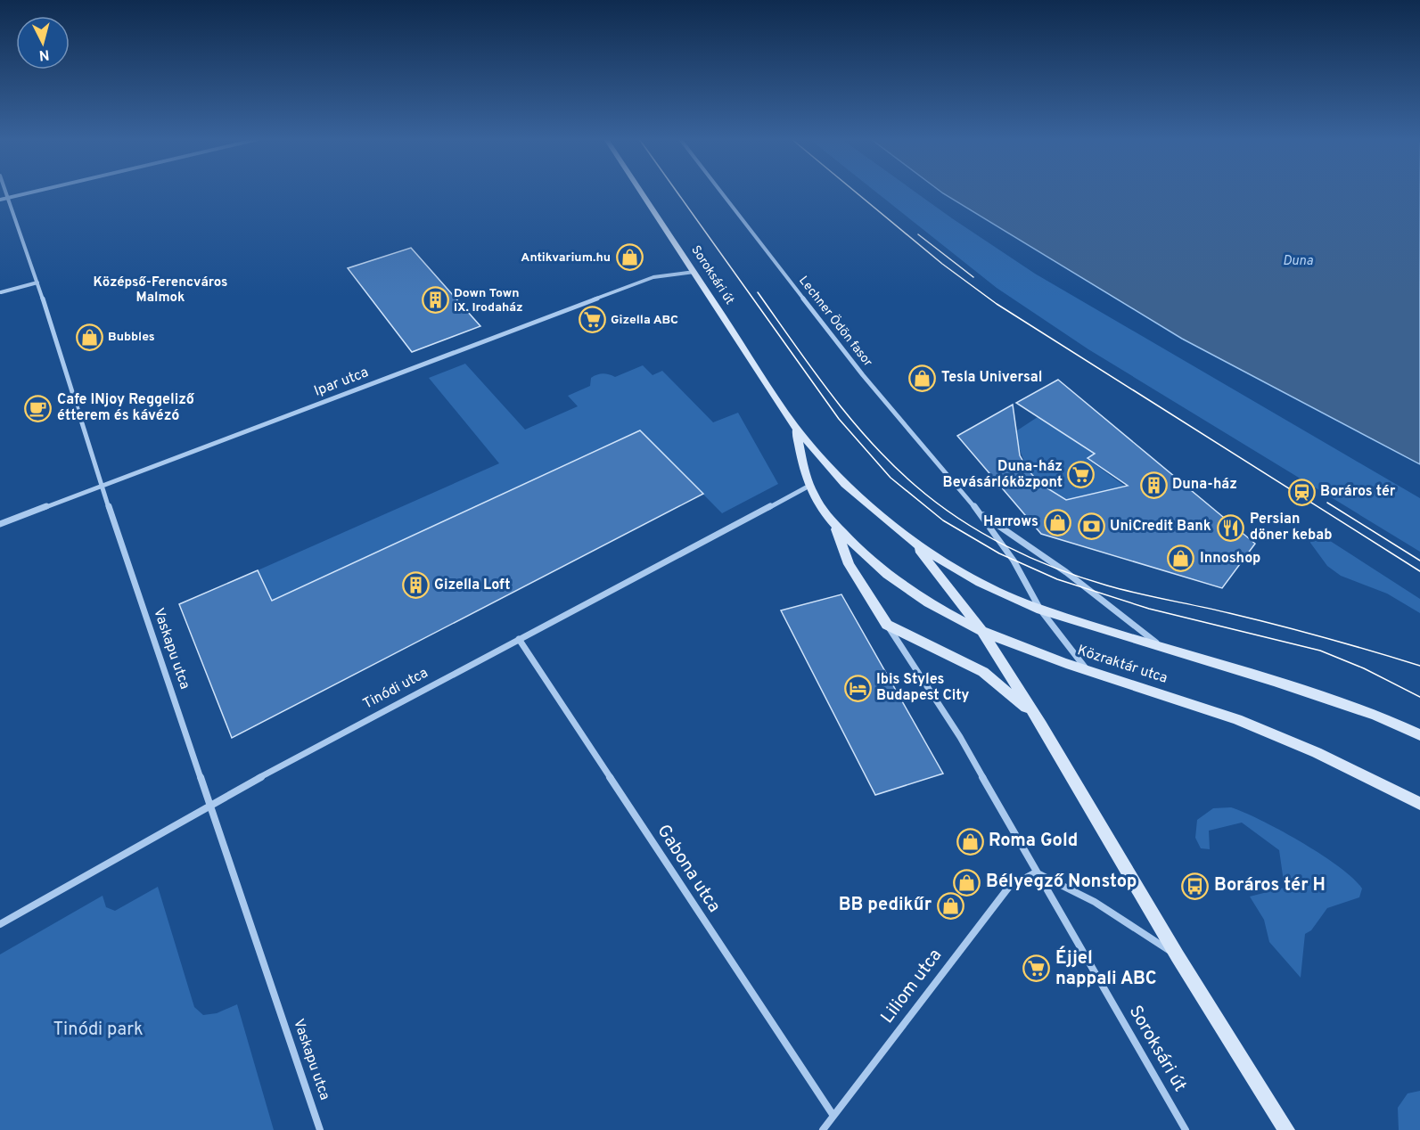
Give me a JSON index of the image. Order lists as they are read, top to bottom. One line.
{"streets":{"main road":["Soroksári út","Közraktár utca"],"street":["Lechner Ödön fasor","Ipar utca","Vaskapu utca","Tinódi utca","Gabona utca","Liliom utca"]},"crossings":[["Soroksári út","Ipar utca"],["Soroksári út","Közraktár utca"],["Soroksári út","Tinódi utca"],["Soroksári út","Liliom utca"],["Lechner Ödön fasor","Közraktár utca"],["Ipar utca","Vaskapu utca"],["Vaskapu utca","Tinódi utca"],["Tinódi utca","Gabona utca"],["Gabona utca","Liliom utca"]],"districts":["Középső-Ferencváros Malmok"],"water":["Duna"],"parks":["Tinódi park"],"places":{"shop":["Antikvarium.hu","Bubbles","Tesla Universal","Harrows","Innoshop","Roma Gold","Bélyegző Nonstop","BB pedikűr"],"building":["Down Town IX. Irodaház","Duna-ház","Gizella Loft"],"supermarket":["Gizella ABC","Duna-ház Bevásárlóközpont","Éjjel nappali ABC"],"cafe":["Cafe INjoy Reggeliző étterem és kávézó"],"station":["Boráros tér"],"bank":["UniCredit Bank"],"restaurant":["Persian döner kebab"],"hotel":["Ibis Styles Budapest City"],"bus stop":["Boráros tér H"]},"north":"bottom"}
